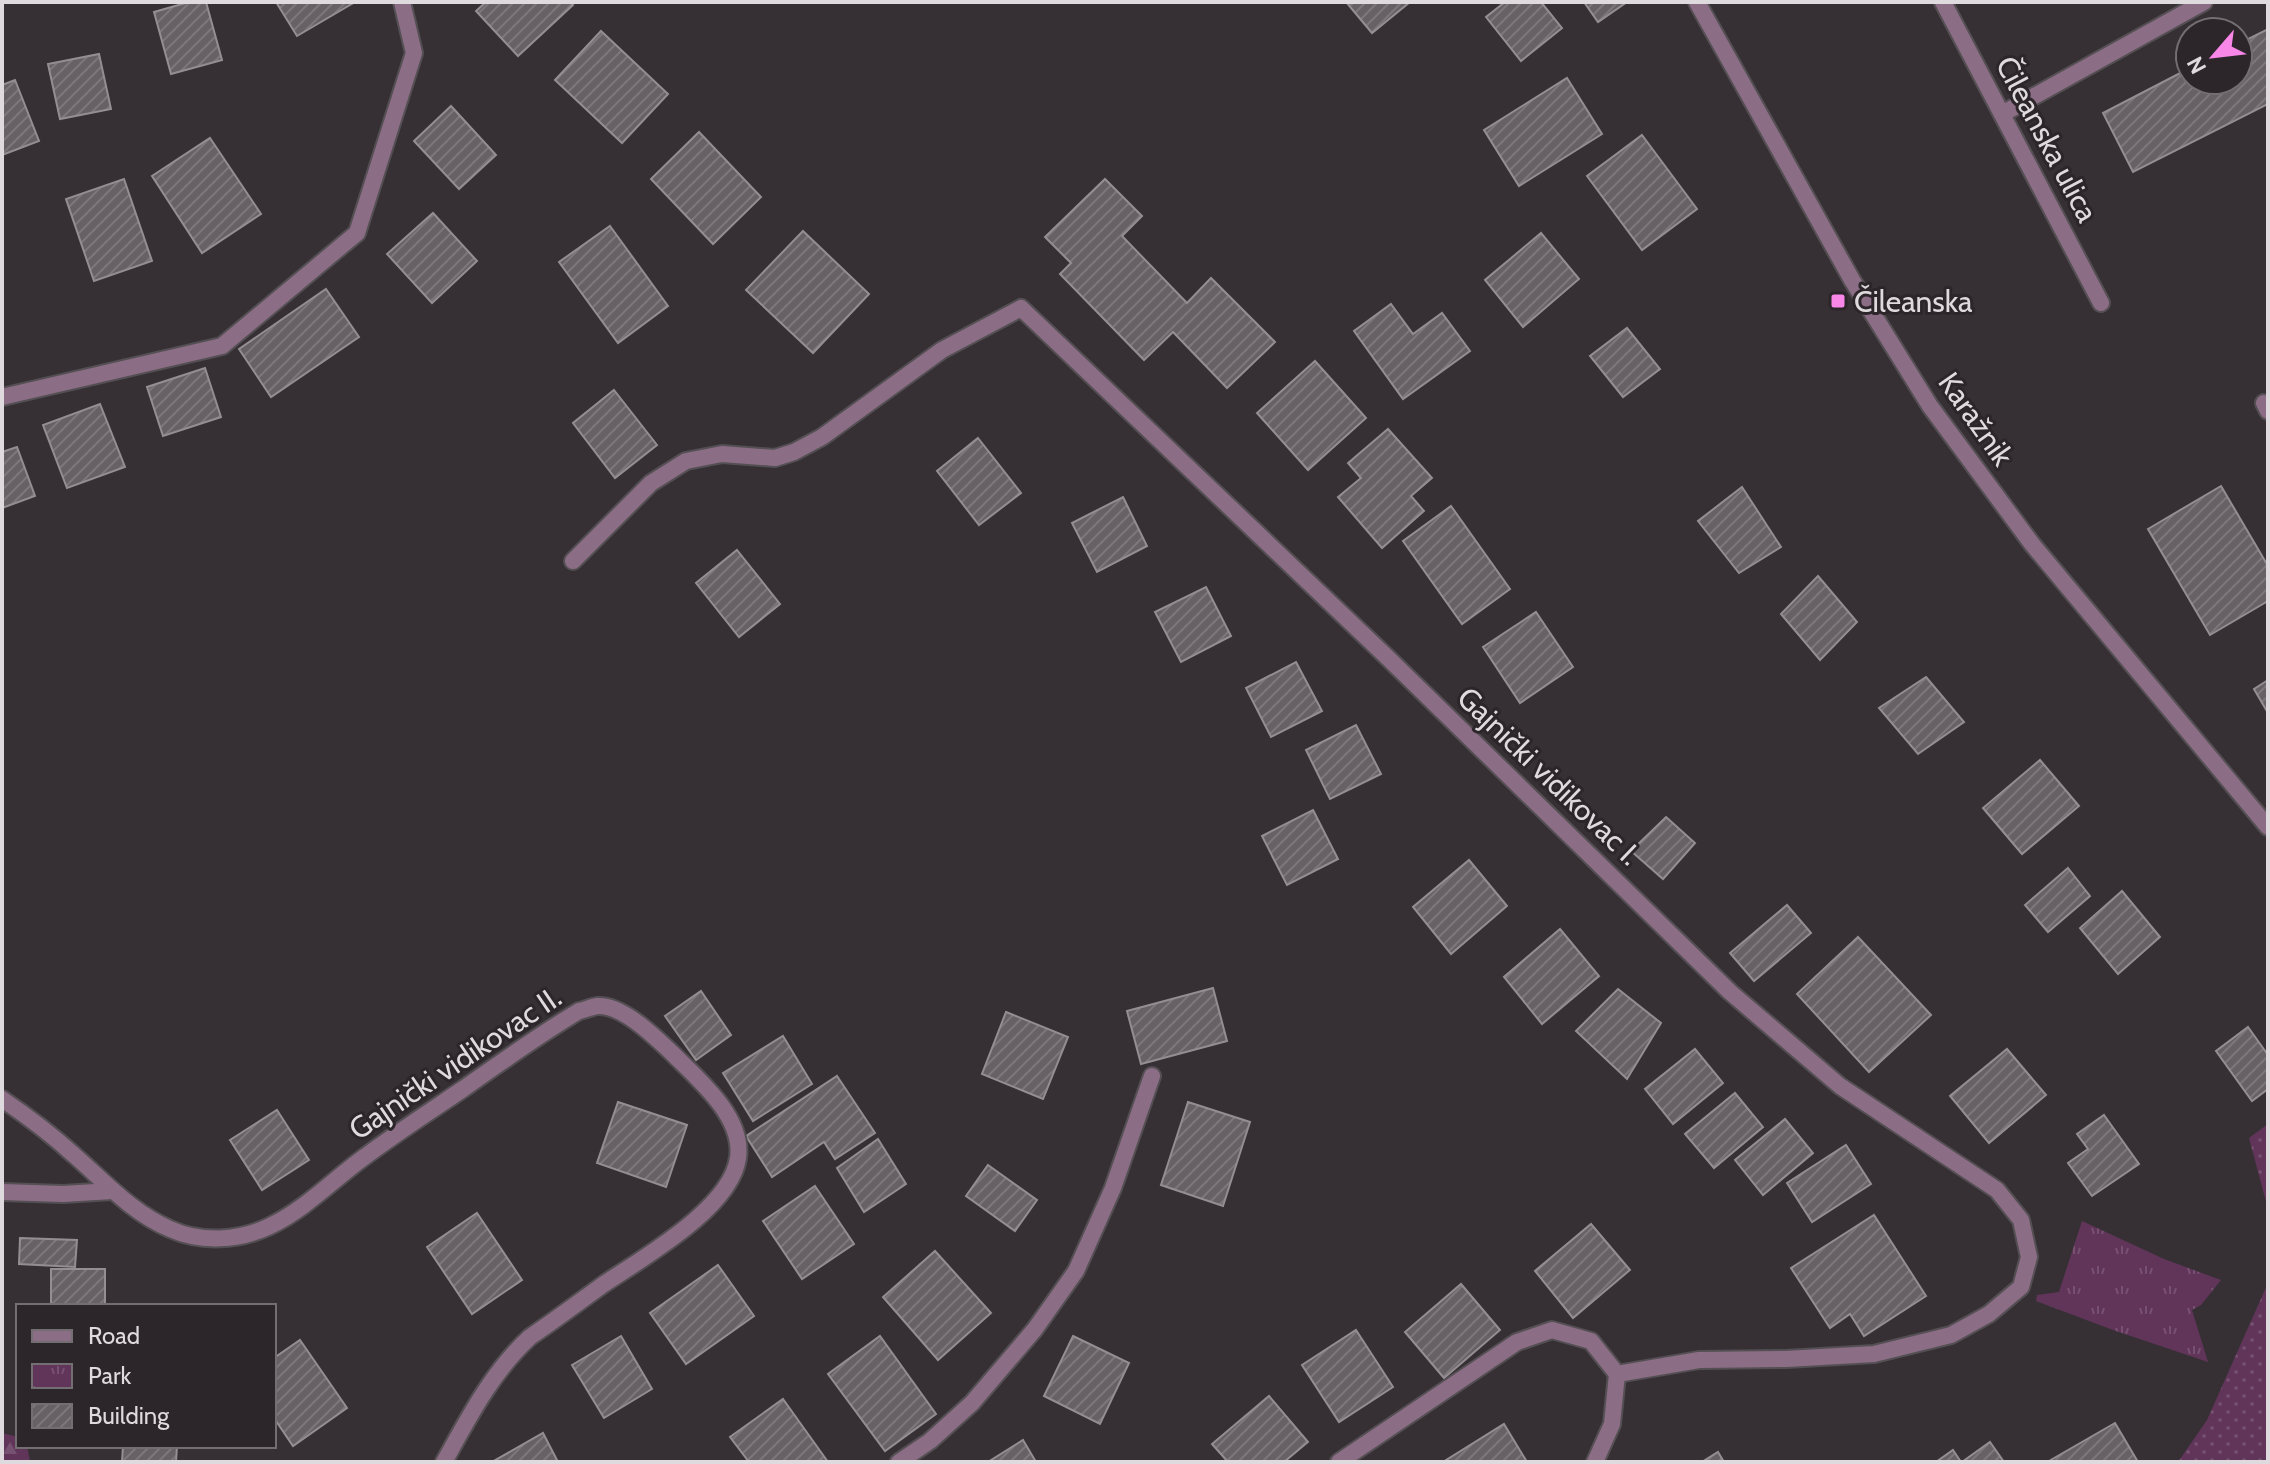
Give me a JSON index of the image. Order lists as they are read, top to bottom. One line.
{"streets":{"street":["Čileanska ulica","Karažnik","Gajnički vidikovac I.","Gajnički vidikovac II."]},"places":{"transit":["Čileanska"]},"legend":["Road","Park","Building"],"north":"bottom left"}
